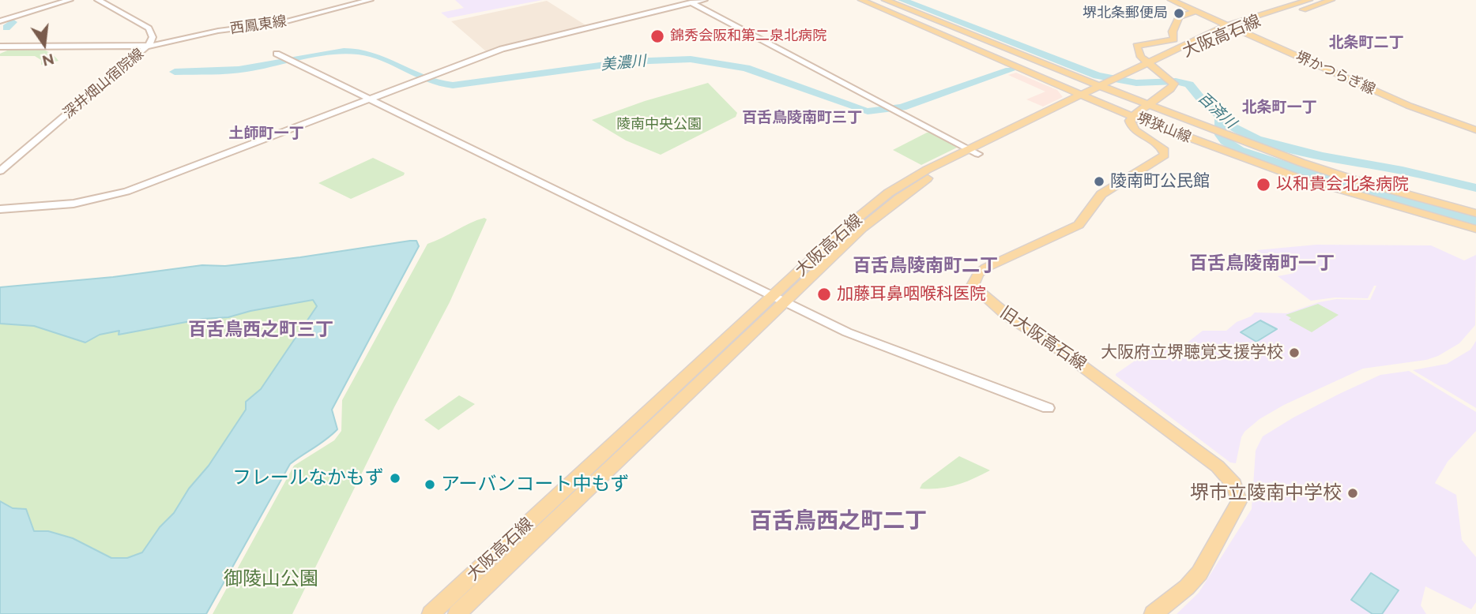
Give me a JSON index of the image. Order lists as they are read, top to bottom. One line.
{"streets":{"main road":["大阪高石線","堺かつらぎ線","堺狭山線","旧大阪高石線"],"street":["西鳳東線","深井畑山宿院線"]},"crossings":[["西鳳東線","深井畑山宿院線"],["大阪高石線","堺かつらぎ線"],["大阪高石線","堺狭山線"],["堺狭山線","旧大阪高石線"]],"districts":["北条町二丁","北条町一丁","百舌鳥陵南町三丁","土師町一丁","百舌鳥陵南町一丁","百舌鳥陵南町二丁","百舌鳥西之町三丁","百舌鳥西之町二丁"],"water":["美濃川","百済川"],"parks":["陵南中央公園","御陵山公園"],"places":["堺北条郵便局","錦秀会阪和第二泉北病院","陵南町公民館","以和貴会北条病院","加藤耳鼻咽喉科医院","大阪府立堺聴覚支援学校","フレールなかもず","アーバンコート中もず","堺市立陵南中学校"],"north":"bottom"}
